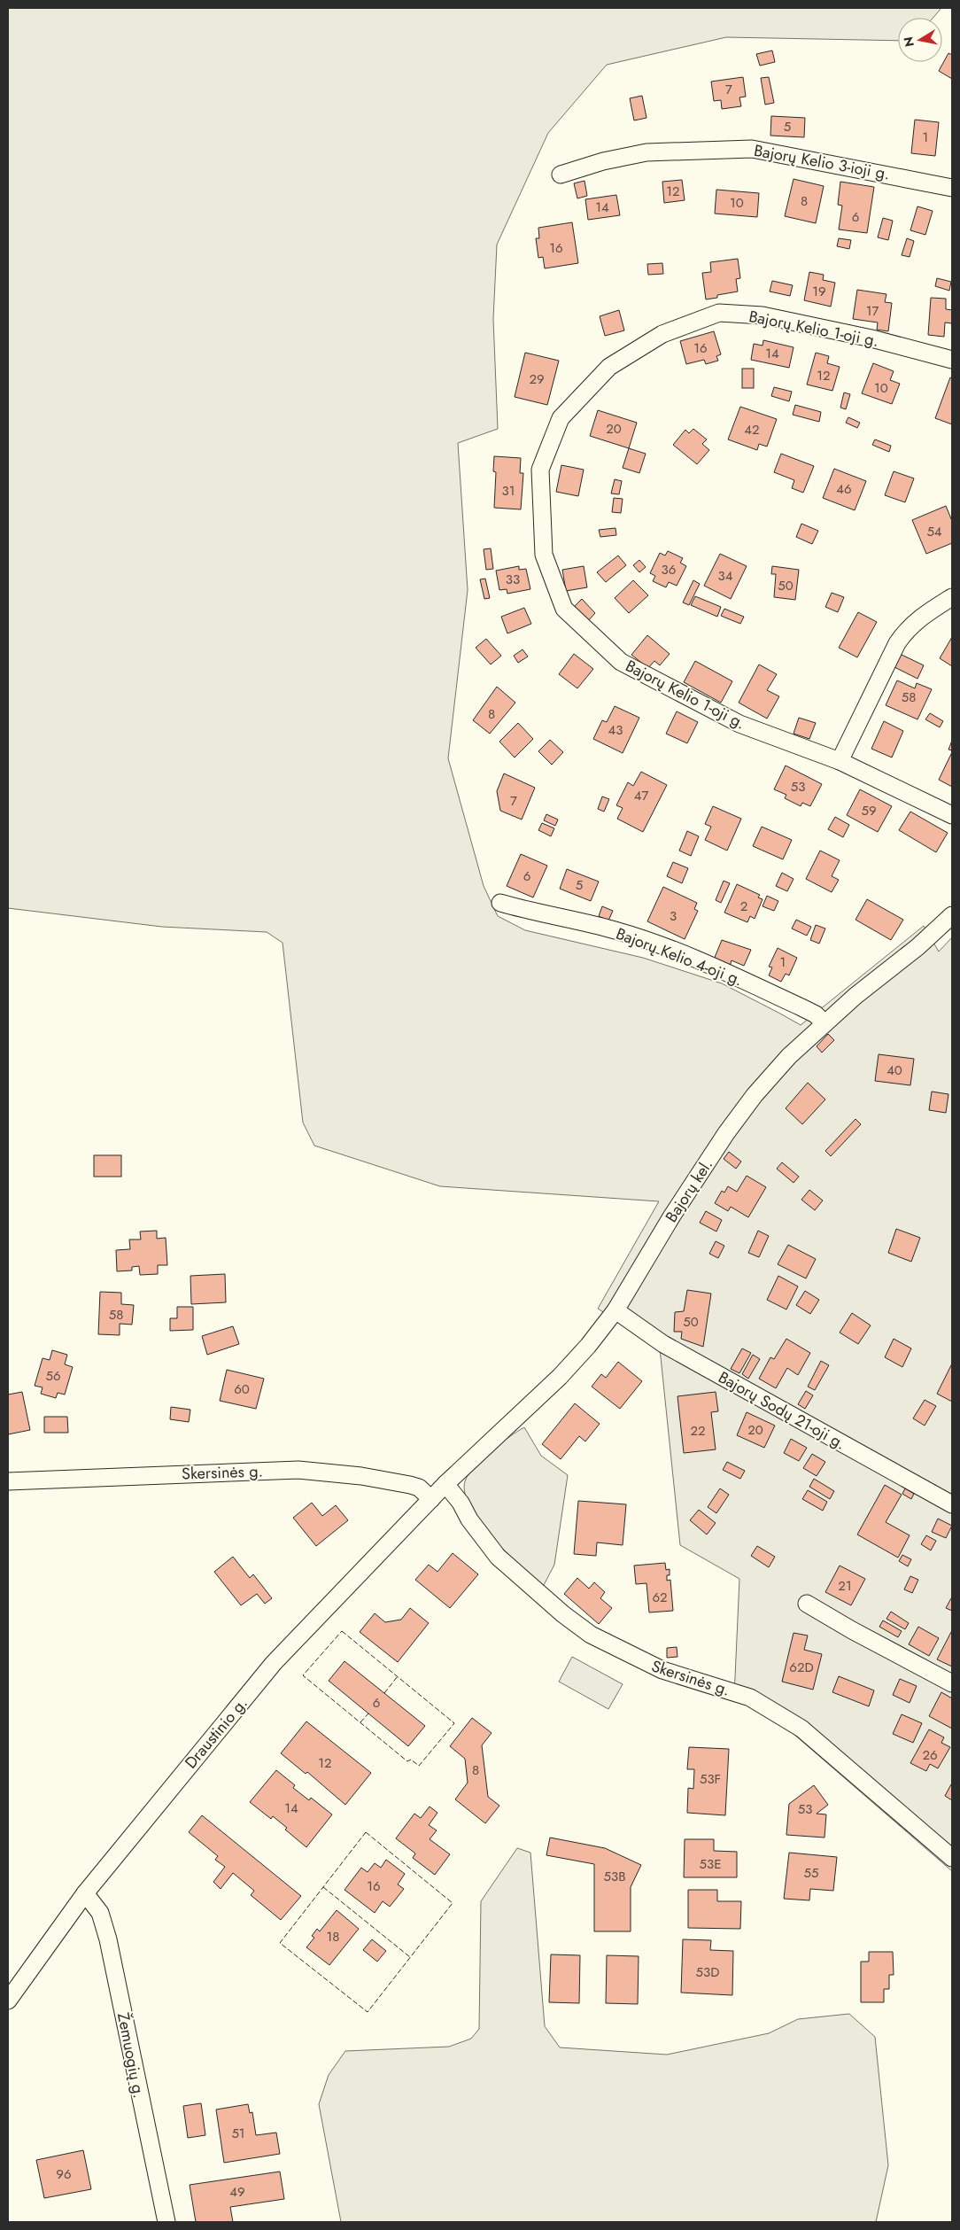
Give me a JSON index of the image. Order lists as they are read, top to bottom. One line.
{"streets":{"street":["Bajorų Kelio 3-ioji g.","Bajorų Kelio 1-oji g.","Bajorų Kelio 4-oji g.","Bajorų kel.","Bajorų Sodų 21-oji g.","Skersinės g.","Draustinio g.","Žemuogių g."]},"crossings":[["Bajorų Kelio 4-oji g.","Bajorų kel."],["Bajorų kel.","Bajorų Sodų 21-oji g."],["Bajorų kel.","Skersinės g."],["Bajorų kel.","Draustinio g."],["Skersinės g.","Draustinio g."],["Draustinio g.","Žemuogių g."]],"house_numbers":["7","5","1","12","8","10","14","6","16","19","17","16","14","12","29","10","20","42","46","31","54","36","34","33","50","58","8","43","53","47","7","59","6","5","2","3","1","40","58","50","56","60","20","22","21","62","62D","6","26","12","8","53F","14","53","53E","55","53B","16","18","53D","51","96","49"],"north":"left"}
